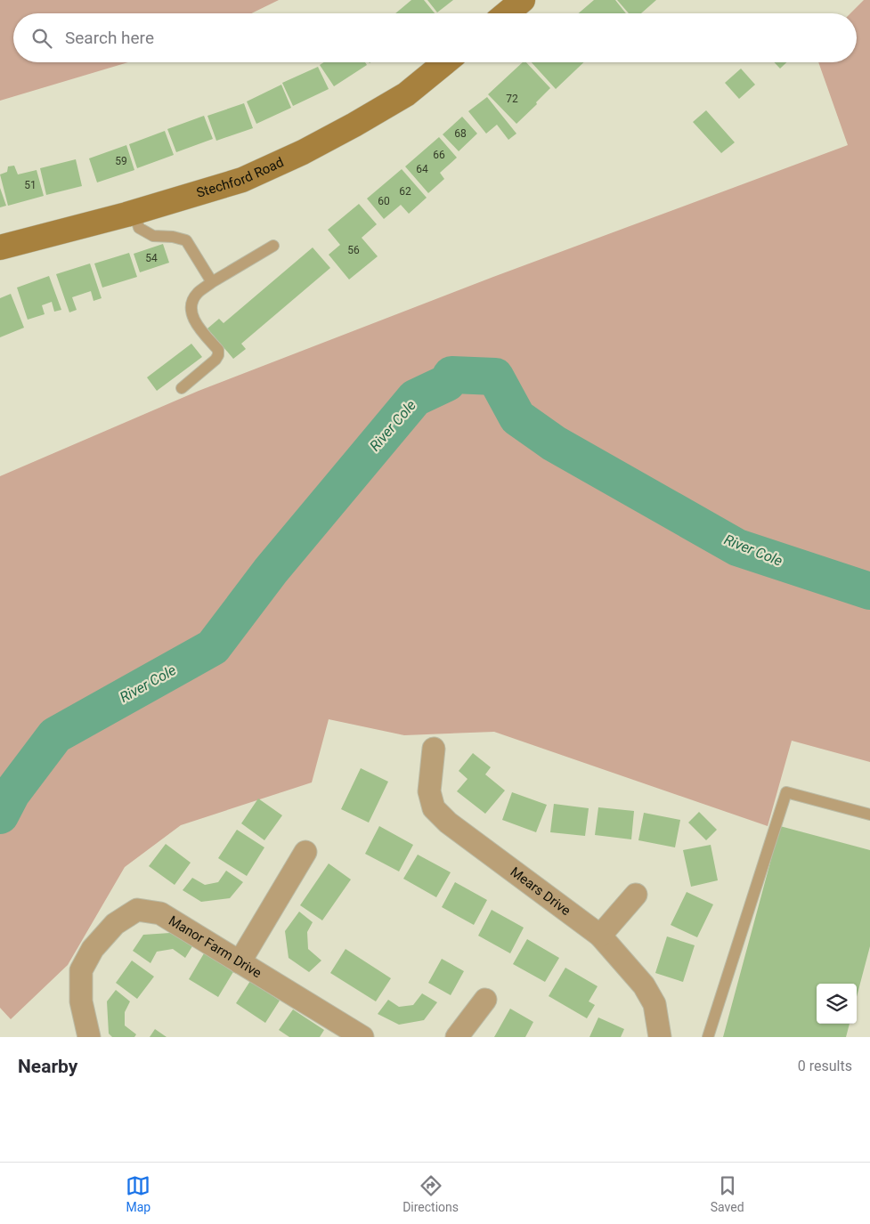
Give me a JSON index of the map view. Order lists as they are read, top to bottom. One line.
{"streets":{"main road":["Stechford Road"],"street":["Mears Drive","Manor Farm Drive"]},"water":["River Cole"],"house_numbers":["72","68","66","59","64","51","62","60","56","54"],"page":{"search":"Search here","heading":["Nearby","0 results"],"nav":["Map","Directions","Saved"]}}
